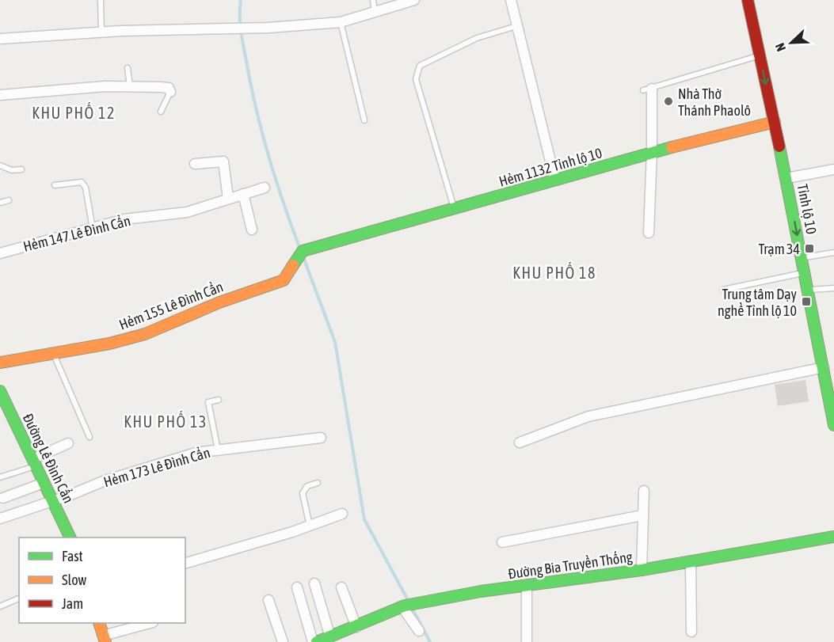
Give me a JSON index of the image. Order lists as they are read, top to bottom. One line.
{"streets":{"street":["Hẻm 1132 Tỉnh lộ 10","Tỉnh lộ 10","Hẻm 147 Lê Đình Cẩn","Hẻm 155 Lê Đình Cẩn","Đường Lê Đình Cẩn","Hẻm 173 Lê Đình Cẩn","Đường Bia Truyền Thống"]},"crossings":[["Hẻm 1132 Tỉnh lộ 10","Tỉnh lộ 10"],["Hẻm 1132 Tỉnh lộ 10","Hẻm 155 Lê Đình Cẩn"],["Đường Lê Đình Cẩn","Hẻm 173 Lê Đình Cẩn"]],"districts":["KHU PHỐ 12","KHU PHỐ 18","KHU PHỐ 13"],"places":{"other":["Nhà Thờ Thánh Phaolô"],"transit":["Trạm 34","Trung tâm Dạy nghề Tỉnh lộ 10"]},"legend":["Fast","Slow","Jam"],"north":"bottom left"}
